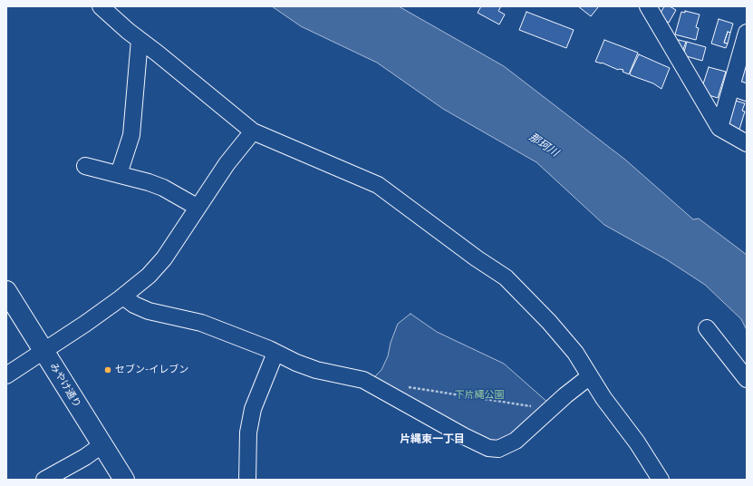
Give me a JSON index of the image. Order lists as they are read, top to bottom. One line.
{"streets":{"highway":["みやけ通り"]},"districts":["片縄東一丁目"],"water":["那珂川"],"parks":["下片縄公園"],"places":["セブン-イレブン"]}
